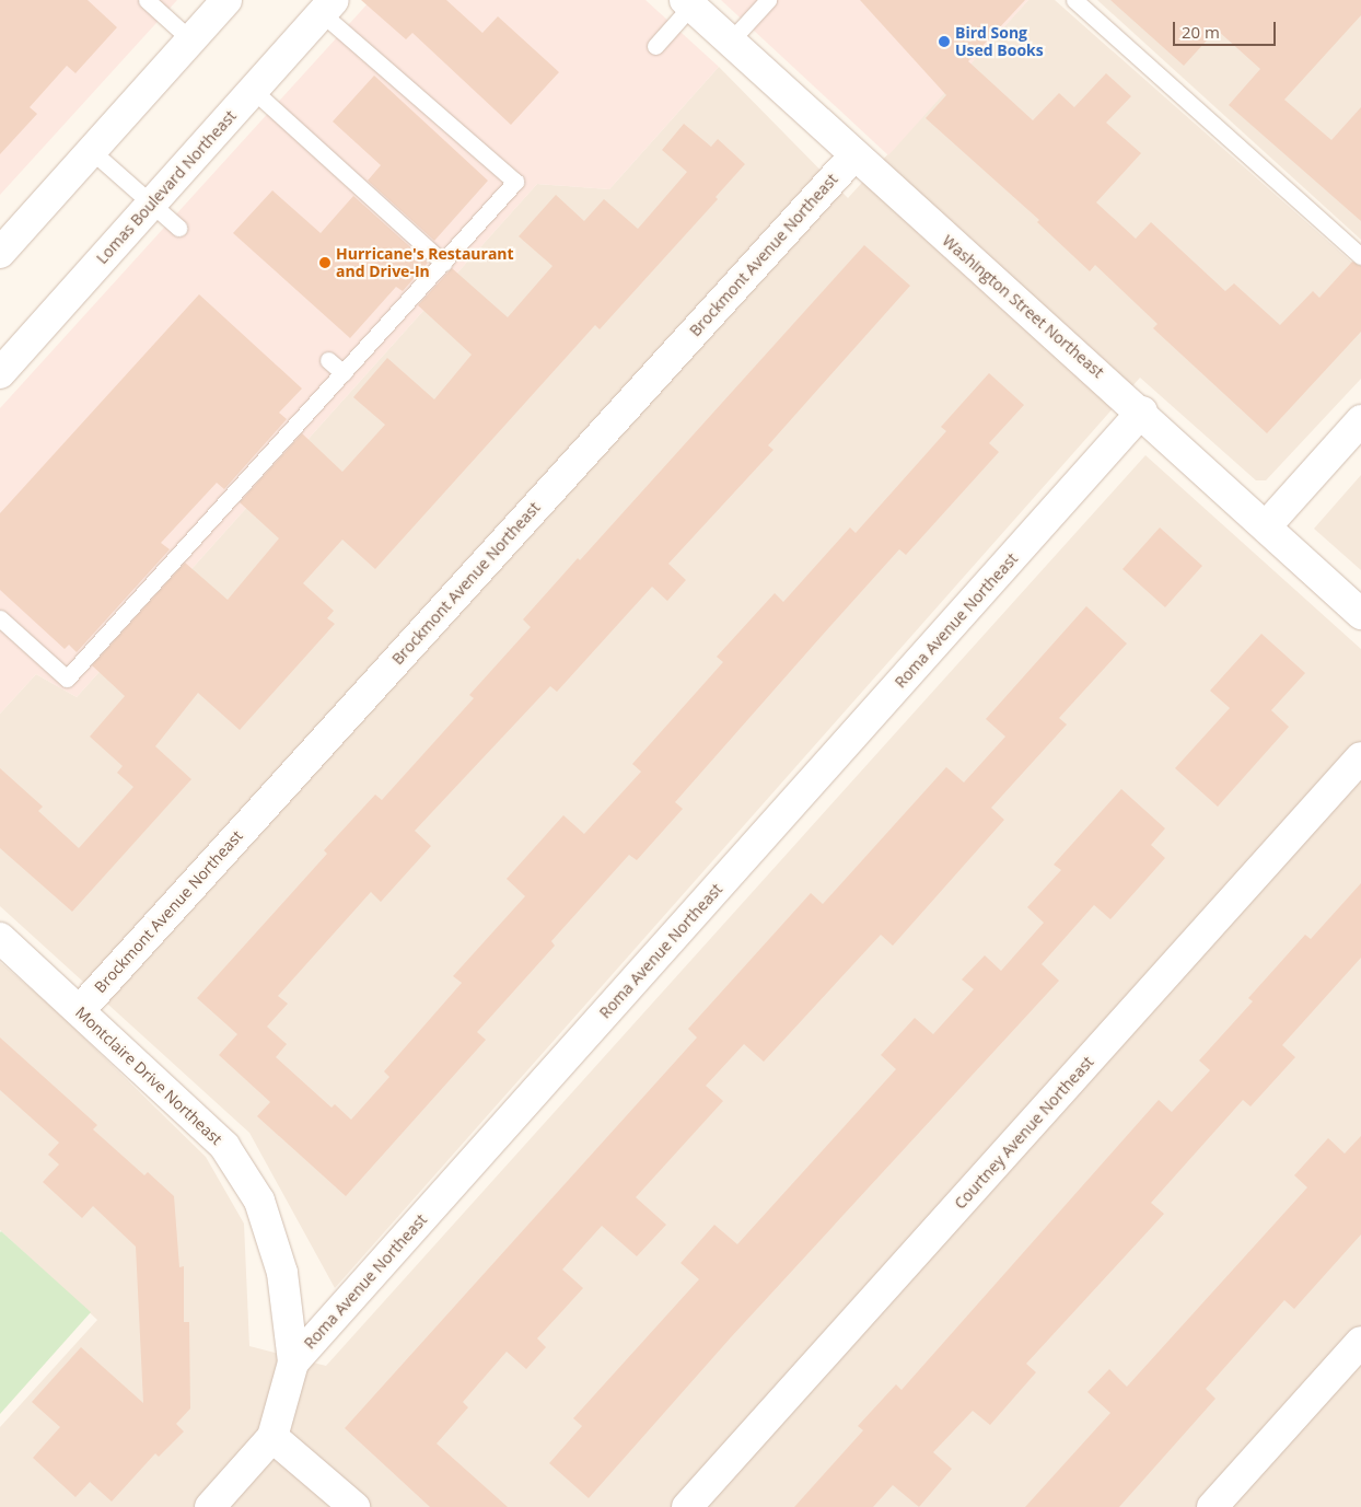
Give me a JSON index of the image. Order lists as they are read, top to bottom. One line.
{"streets":{"street":["Lomas Boulevard Northeast","Brockmont Avenue Northeast","Washington Street Northeast","Roma Avenue Northeast","Montclaire Drive Northeast","Courtney Avenue Northeast"]},"crossings":[["Brockmont Avenue Northeast","Washington Street Northeast"],["Brockmont Avenue Northeast","Montclaire Drive Northeast"],["Washington Street Northeast","Roma Avenue Northeast"],["Roma Avenue Northeast","Montclaire Drive Northeast"]],"places":["Bird Song Used Books","Hurricane's Restaurant and Drive-In"],"scale_bar":"20 m"}
